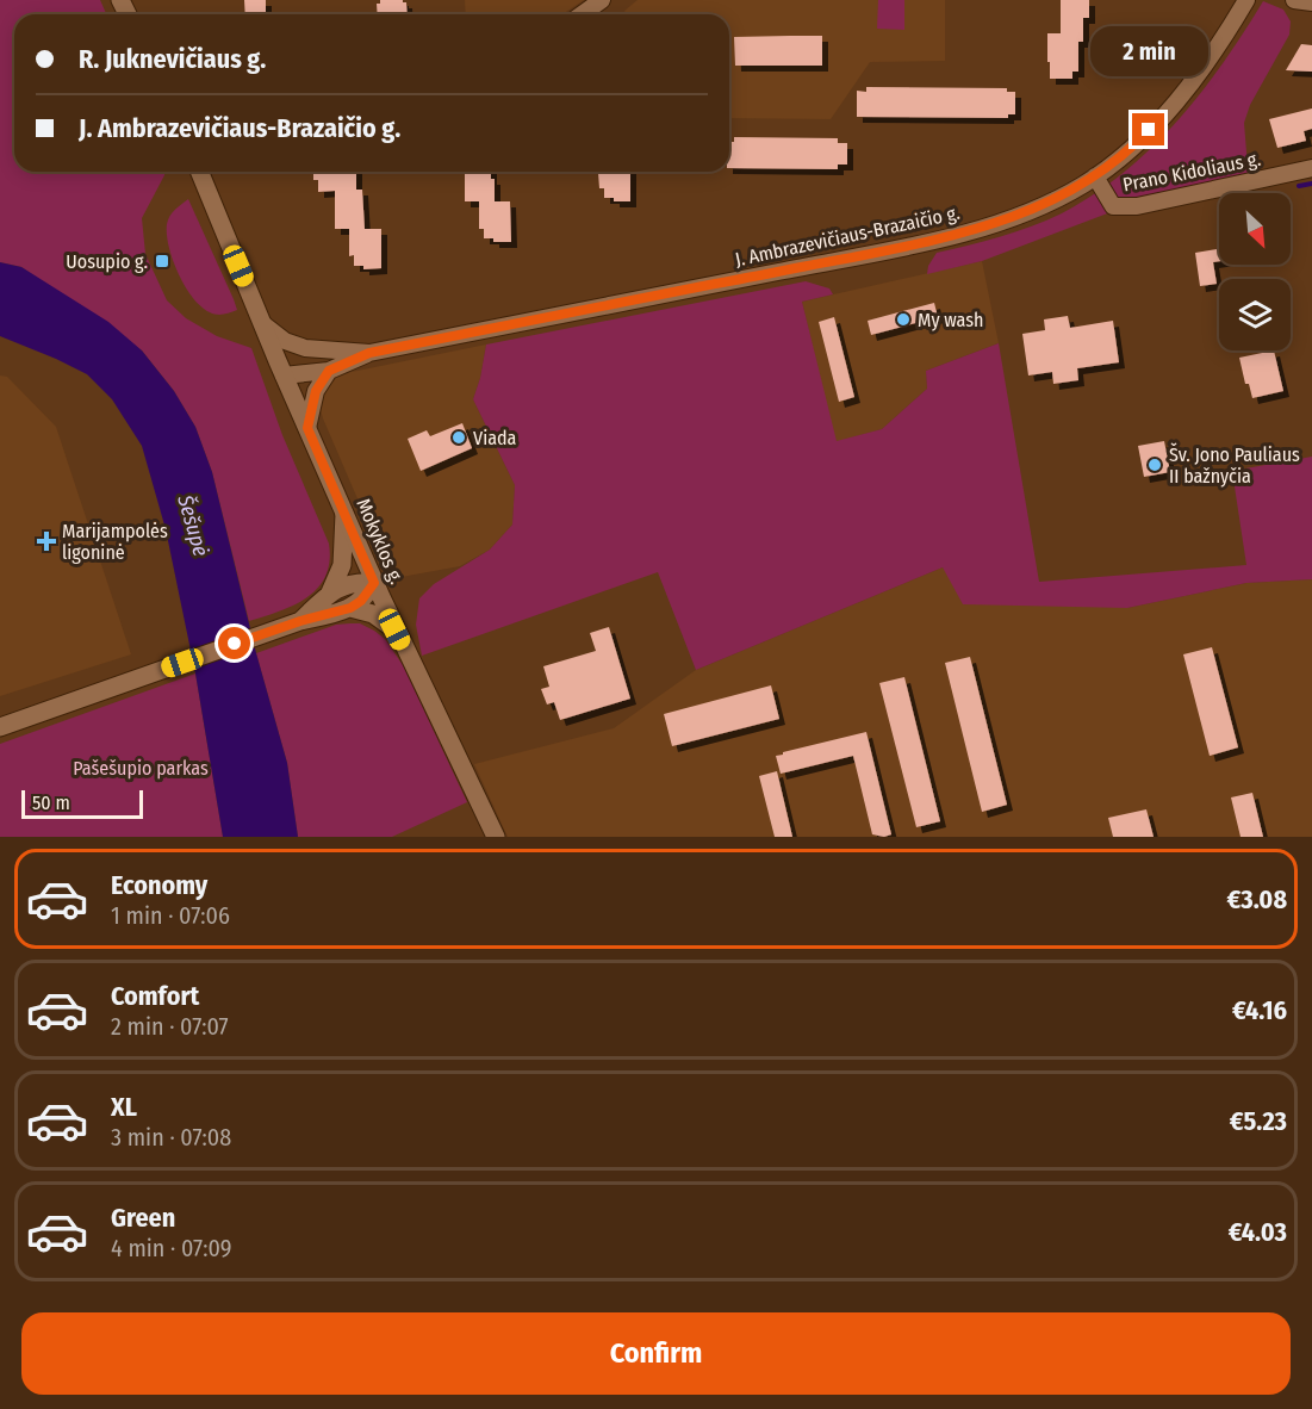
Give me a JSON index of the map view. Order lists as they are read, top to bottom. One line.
{"streets":{"main road":["Mokyklos g."],"street":["Prano Kidoliaus g.","J. Ambrazevičiaus-Brazaičio g."]},"crossings":[["Prano Kidoliaus g.","J. Ambrazevičiaus-Brazaičio g."],["J. Ambrazevičiaus-Brazaičio g.","Mokyklos g."]],"water":["Šešupė"],"parks":["Pašešupio parkas"],"places":{"transit":["Uosupio g."],"other":["My wash","Viada","Šv. Jono Pauliaus II bažnyčia"],"health":["Marijampolės ligoninė"]},"scale_bar":"50 m","north":"bottom right","page":{"banner":["R. Juknevičiaus g.","J. Ambrazevičiaus-Brazaičio g."],"bubble":"2 min","scale":"50 m","list":[{"name":"Economy","note":"1 min · 07:06","value":"€3.08"},{"name":"Comfort","note":"2 min · 07:07","value":"€4.16"},{"name":"XL","note":"3 min · 07:08","value":"€5.23"},{"name":"Green","note":"4 min · 07:09","value":"€4.03"}],"buttons":"Confirm"}}
